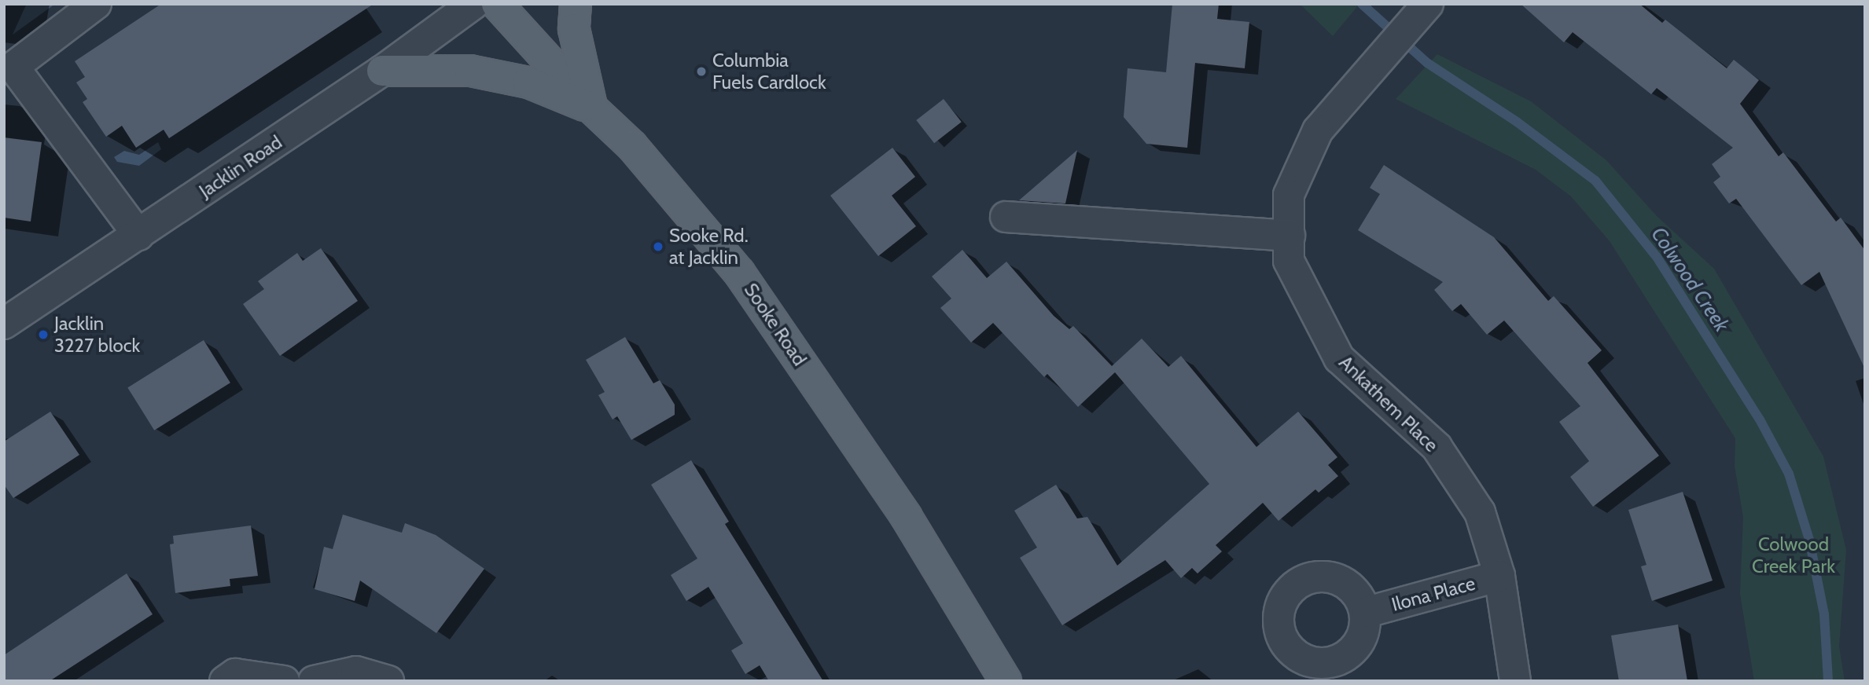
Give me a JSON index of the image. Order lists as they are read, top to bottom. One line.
{"streets":{"main road":["Sooke Road"],"street":["Jacklin Road","Ankathem Place","Ilona Place"]},"crossings":[["Ankathem Place","Ilona Place"]],"water":["Colwood Creek"],"parks":["Colwood Creek Park"],"places":["Columbia Fuels Cardlock","Sooke Rd. at Jacklin","Jacklin 3227 block"]}
